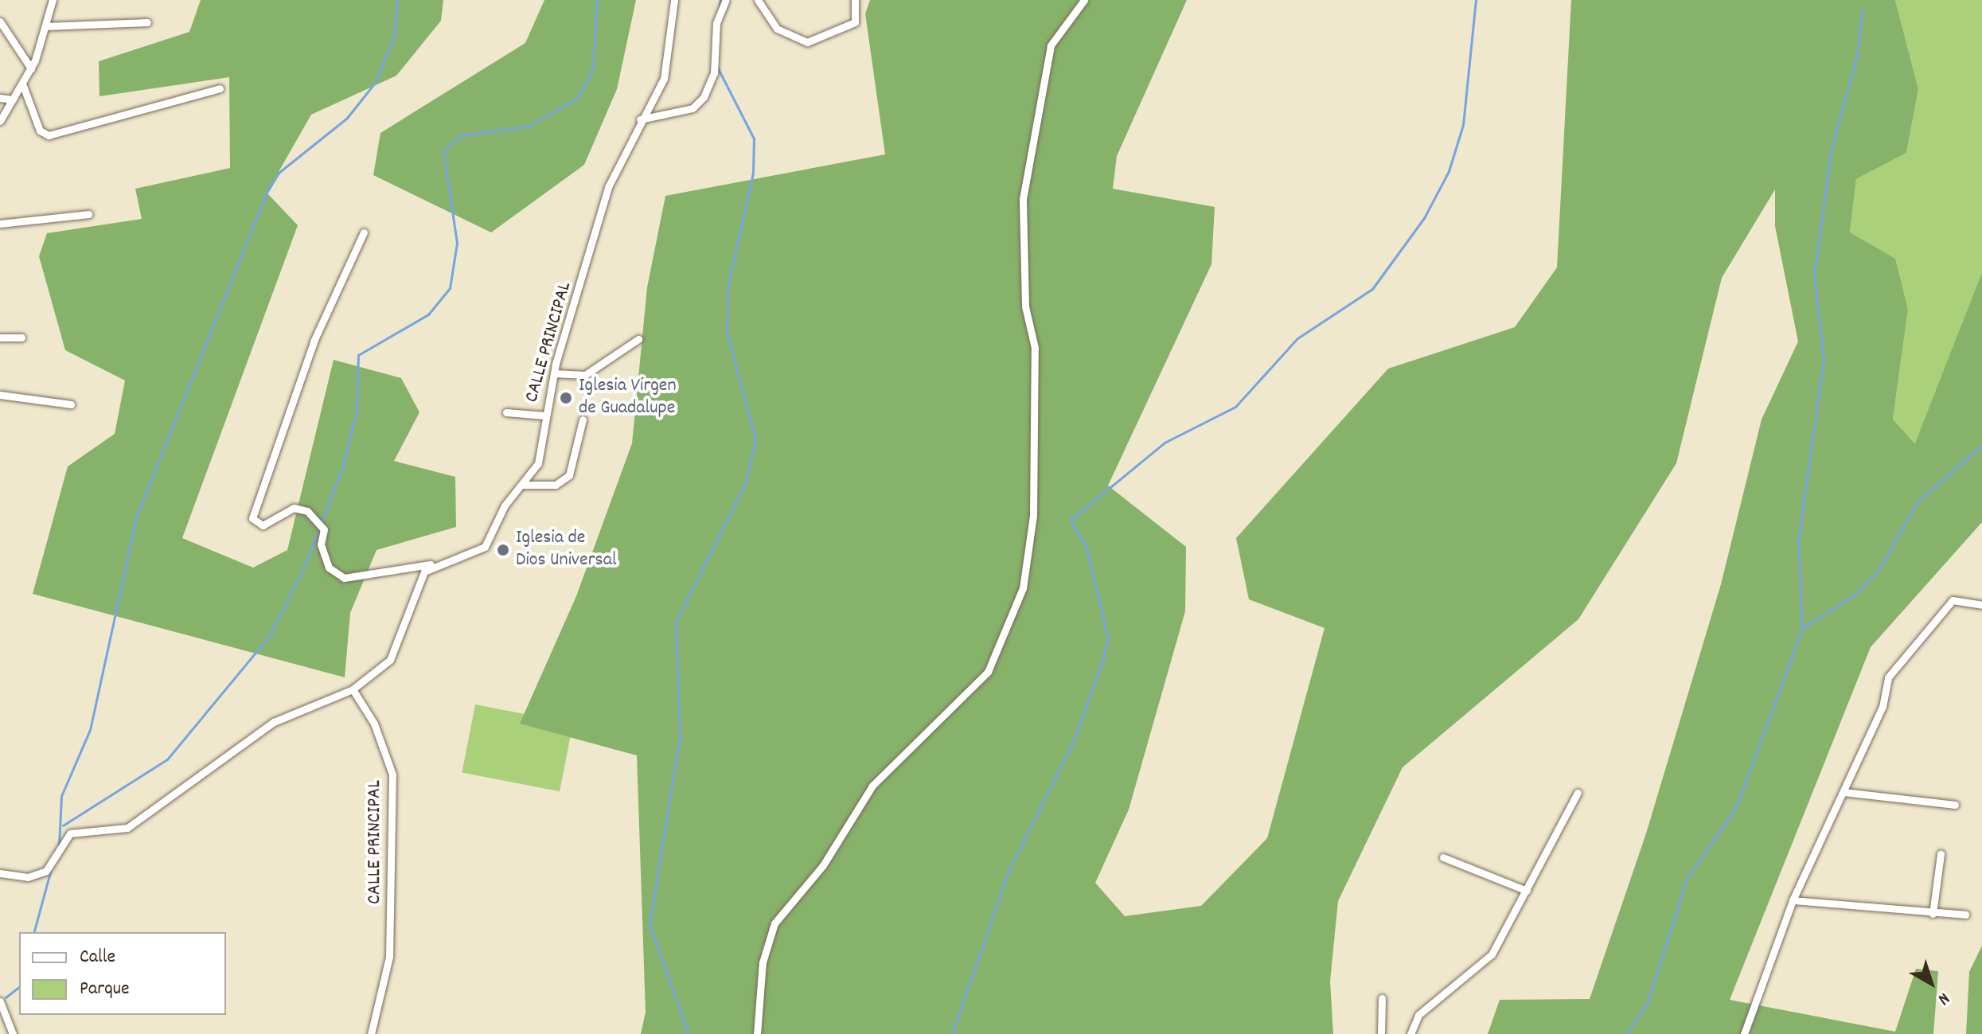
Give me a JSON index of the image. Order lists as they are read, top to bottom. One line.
{"streets":{"street":["CALLE PRINCIPAL"]},"places":["Iglesia Virgen de Guadalupe","Iglesia de Dios Universal"],"legend":["Calle","Parque"],"north":"bottom right"}
